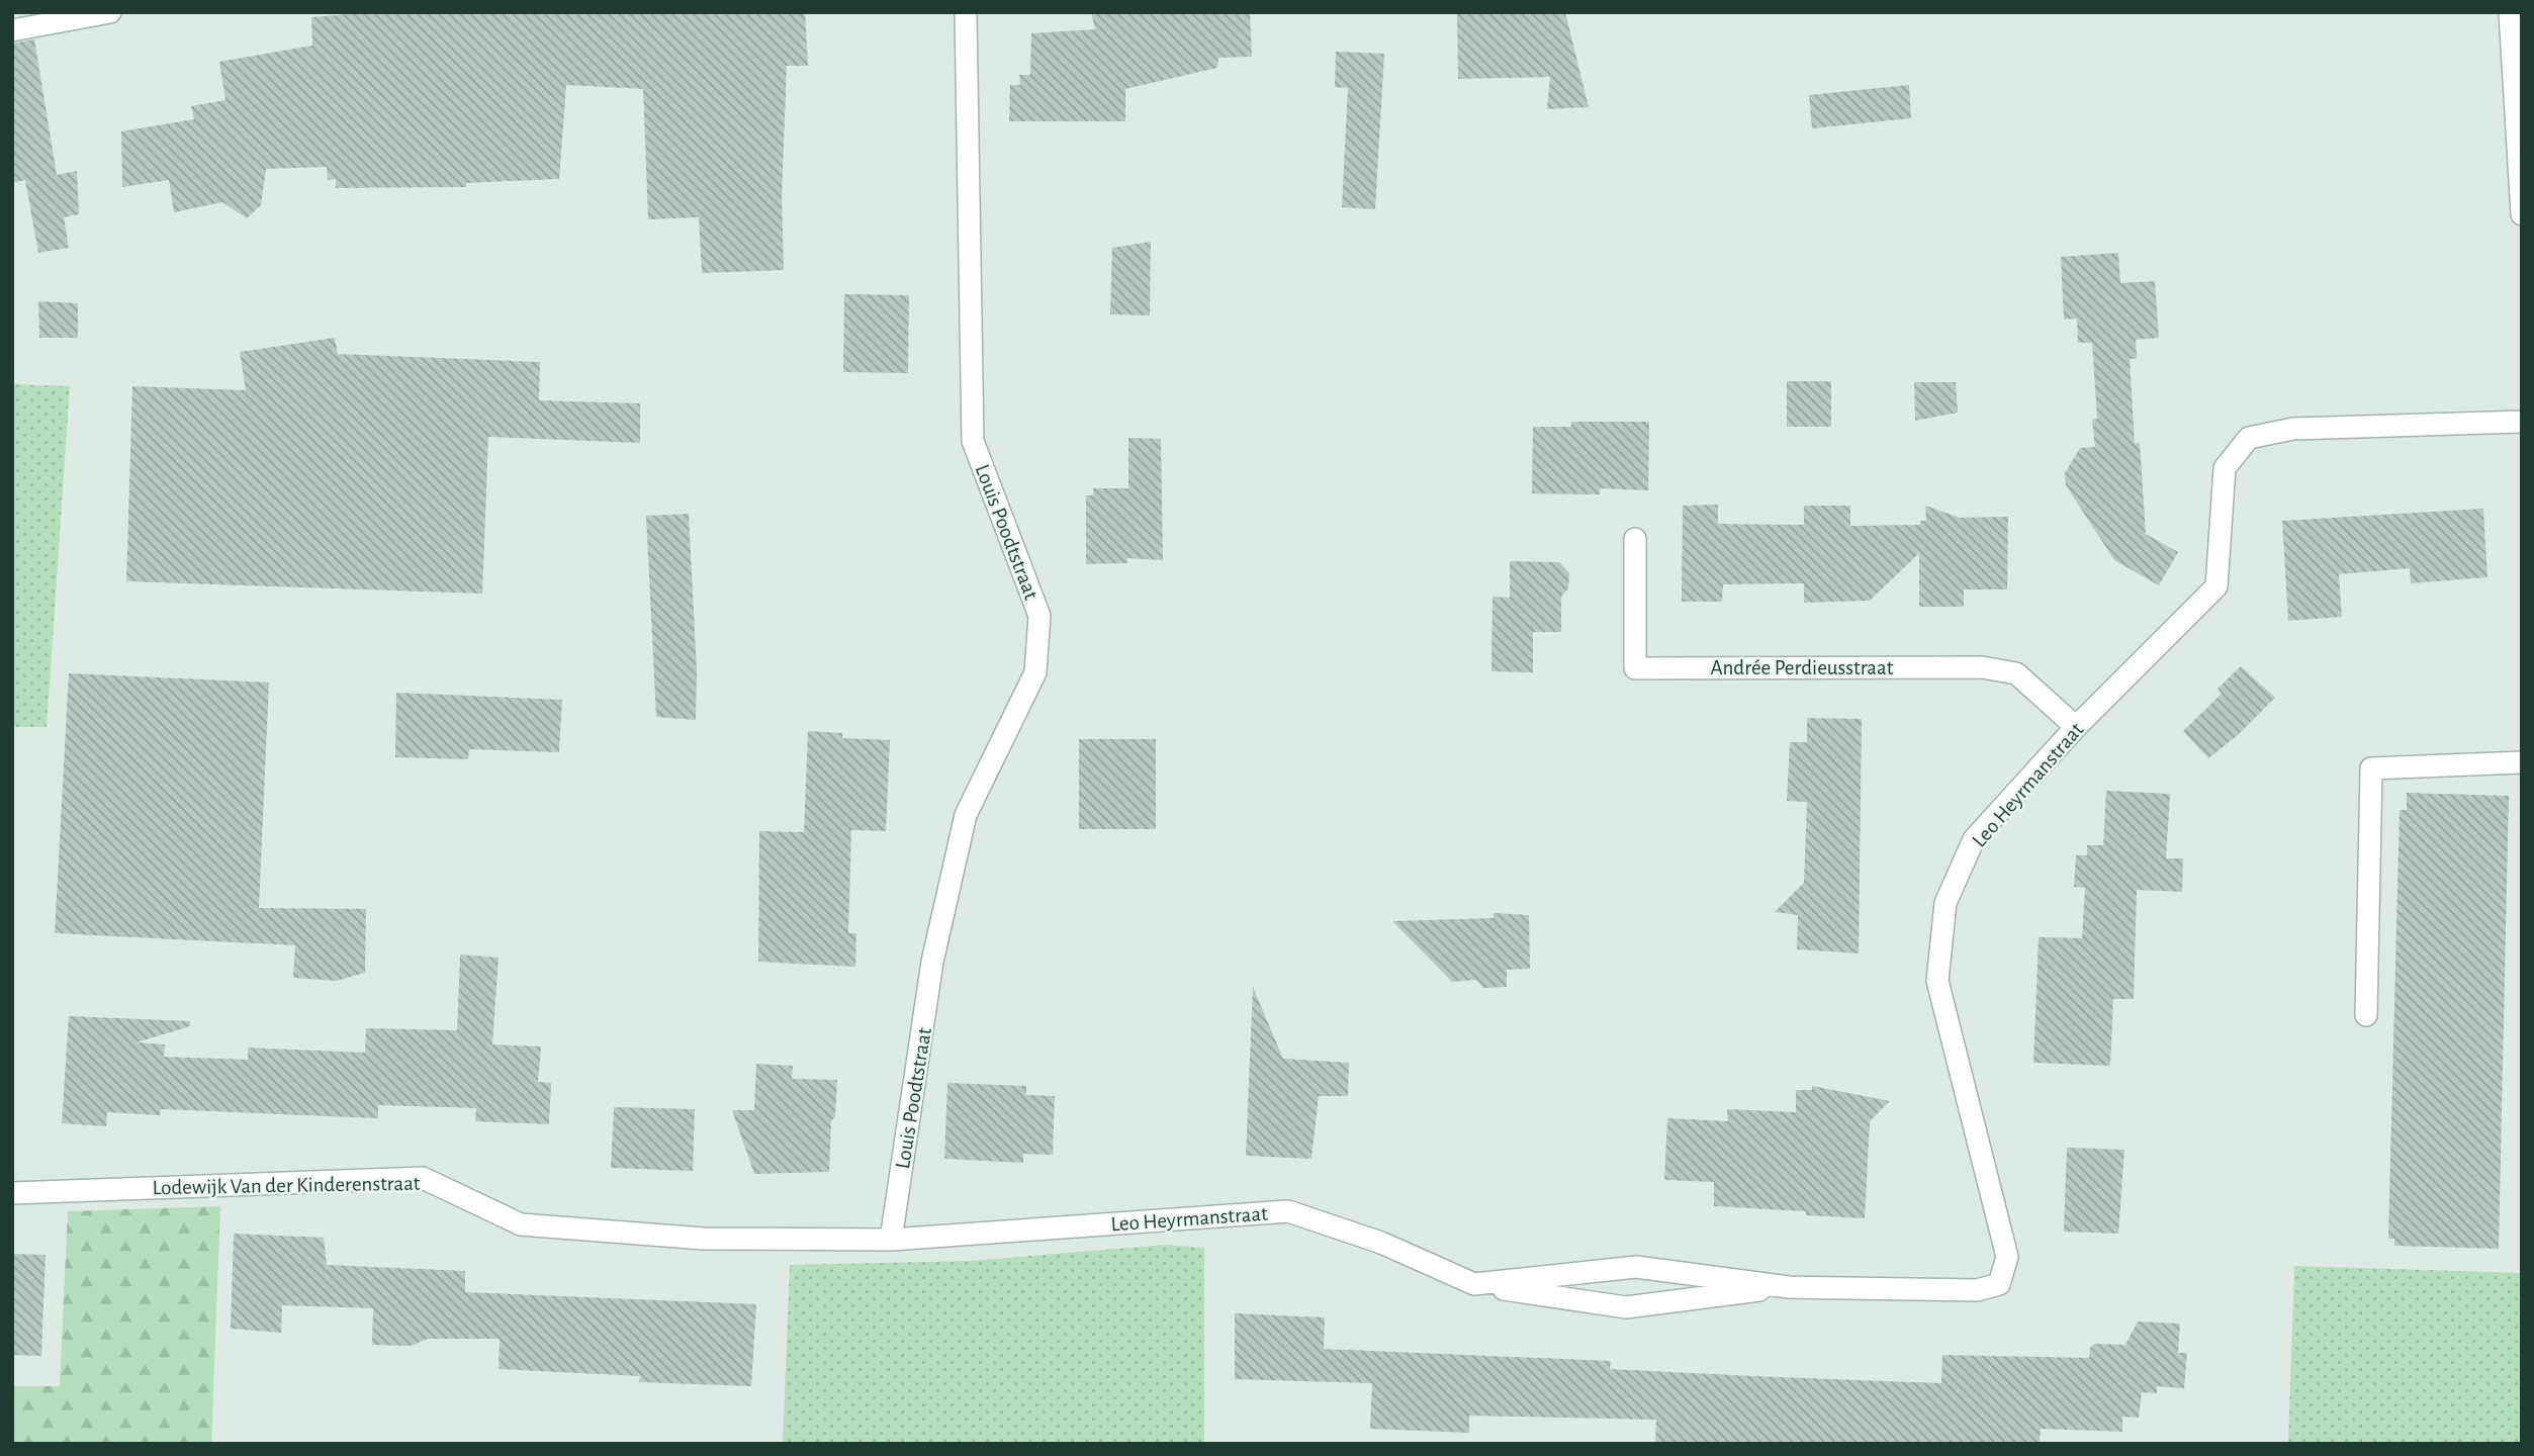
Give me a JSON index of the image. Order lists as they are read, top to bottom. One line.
{"streets":{"street":["Louis Poodtstraat","Andrée Perdieusstraat","Leo Heyrmanstraat","Lodewijk Van der Kinderenstraat"]},"crossings":[["Louis Poodtstraat","Leo Heyrmanstraat"],["Louis Poodtstraat","Lodewijk Van der Kinderenstraat"],["Andrée Perdieusstraat","Leo Heyrmanstraat"],["Leo Heyrmanstraat","Lodewijk Van der Kinderenstraat"]]}
